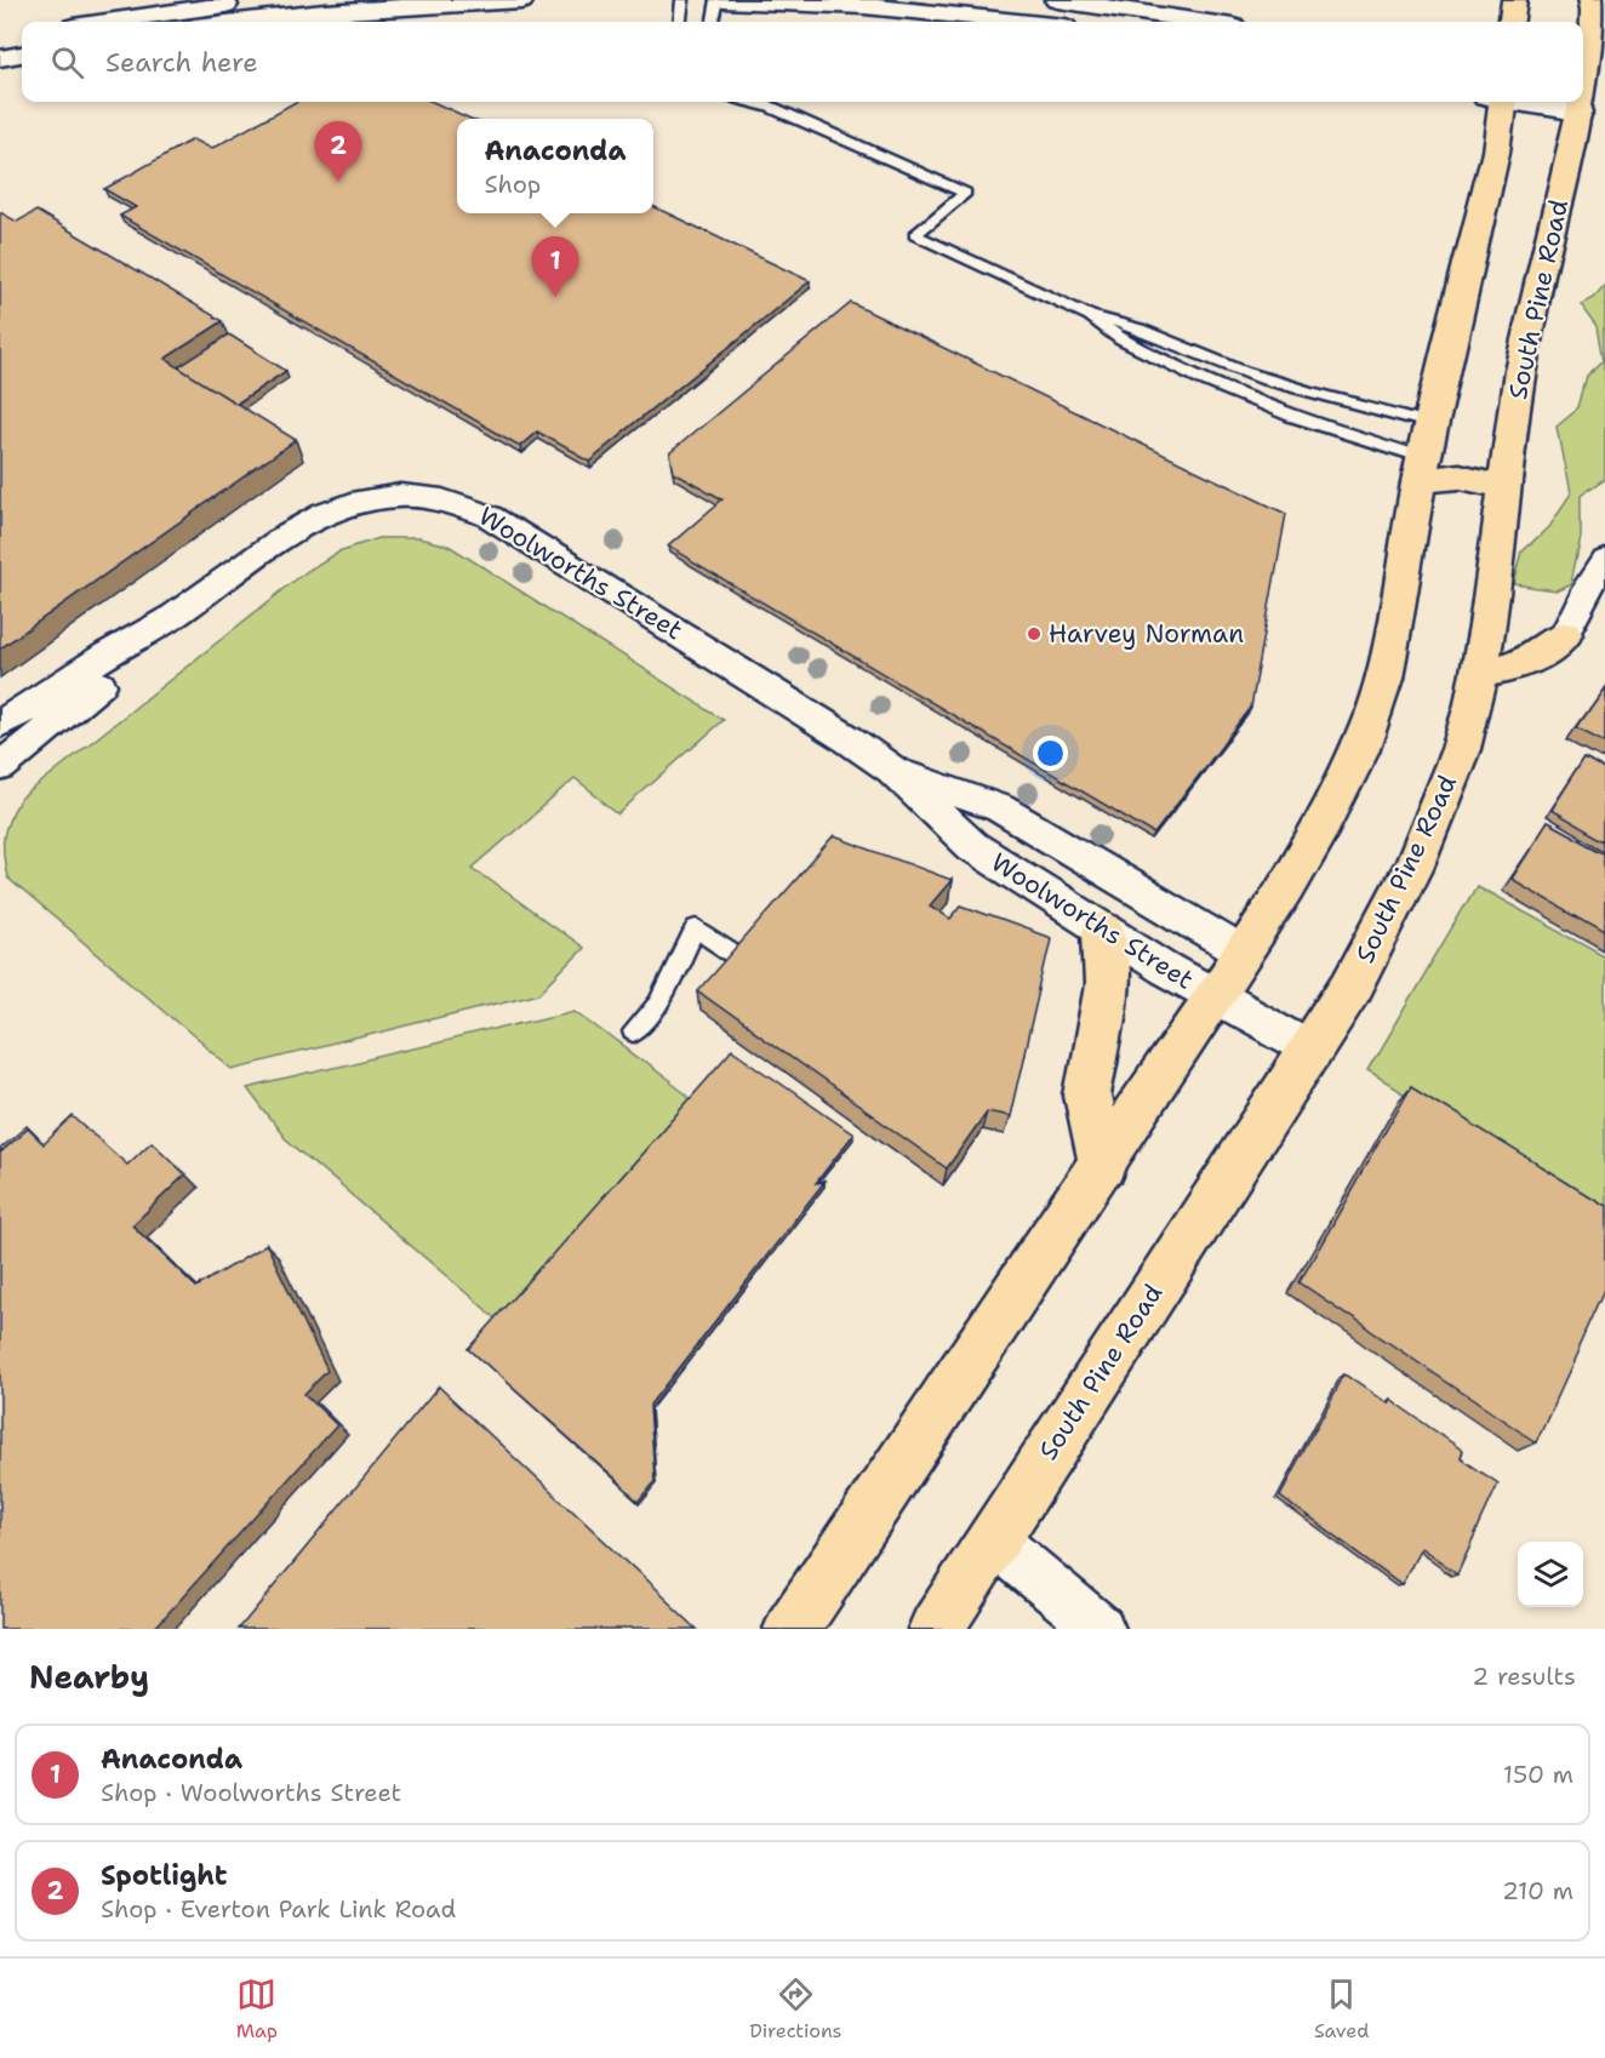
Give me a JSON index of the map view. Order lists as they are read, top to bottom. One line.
{"streets":{"highway":["South Pine Road"],"street":["Woolworths Street"]},"crossings":[["South Pine Road","Woolworths Street"]],"places":["Harvey Norman"],"page":{"search":"Search here","popup":["Anaconda","Shop"],"pins":["2","1"],"heading":["Nearby","2 results"],"list":[{"mark":"1","name":"Anaconda","note":"Shop · Woolworths Street","value":"150 m"},{"mark":"2","name":"Spotlight","note":"Shop · Everton Park Link Road","value":"210 m"}],"nav":["Map","Directions","Saved"]}}
